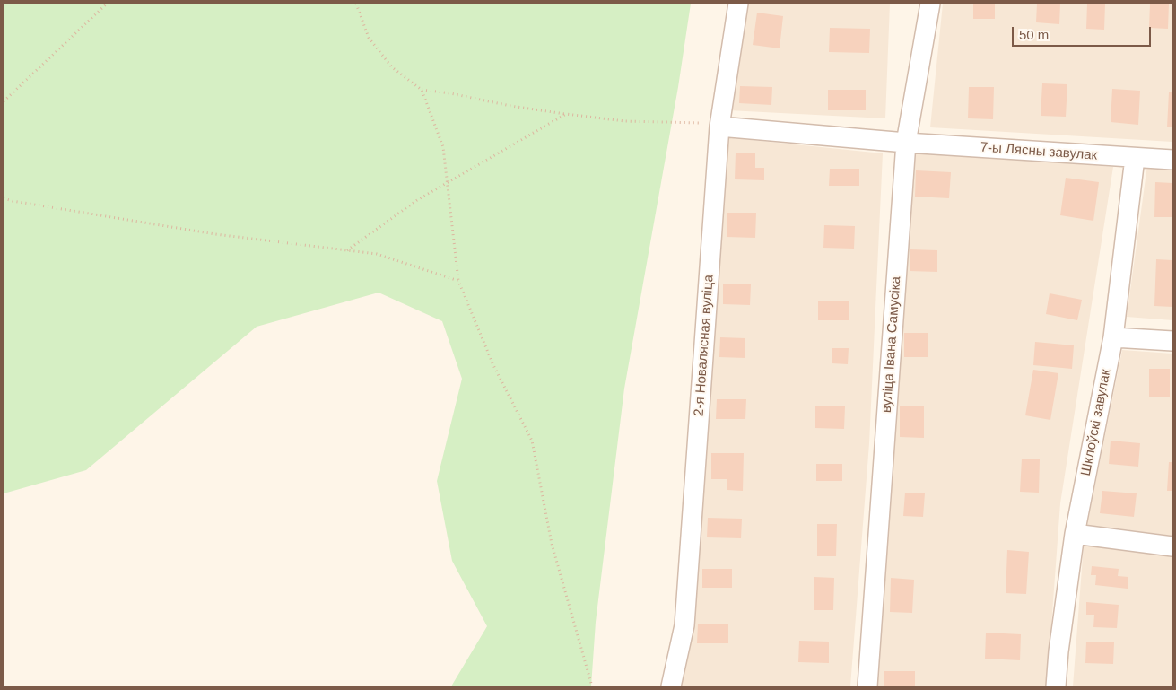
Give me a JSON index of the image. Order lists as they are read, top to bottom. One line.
{"streets":{"street":["7-ы Лясны завулак","вуліца Івана Самусіка","2-я Новалясная вуліца","Шклоўскі завулак"]},"crossings":[["7-ы Лясны завулак","вуліца Івана Самусіка"],["7-ы Лясны завулак","2-я Новалясная вуліца"],["7-ы Лясны завулак","Шклоўскі завулак"]],"scale_bar":"50 m"}
